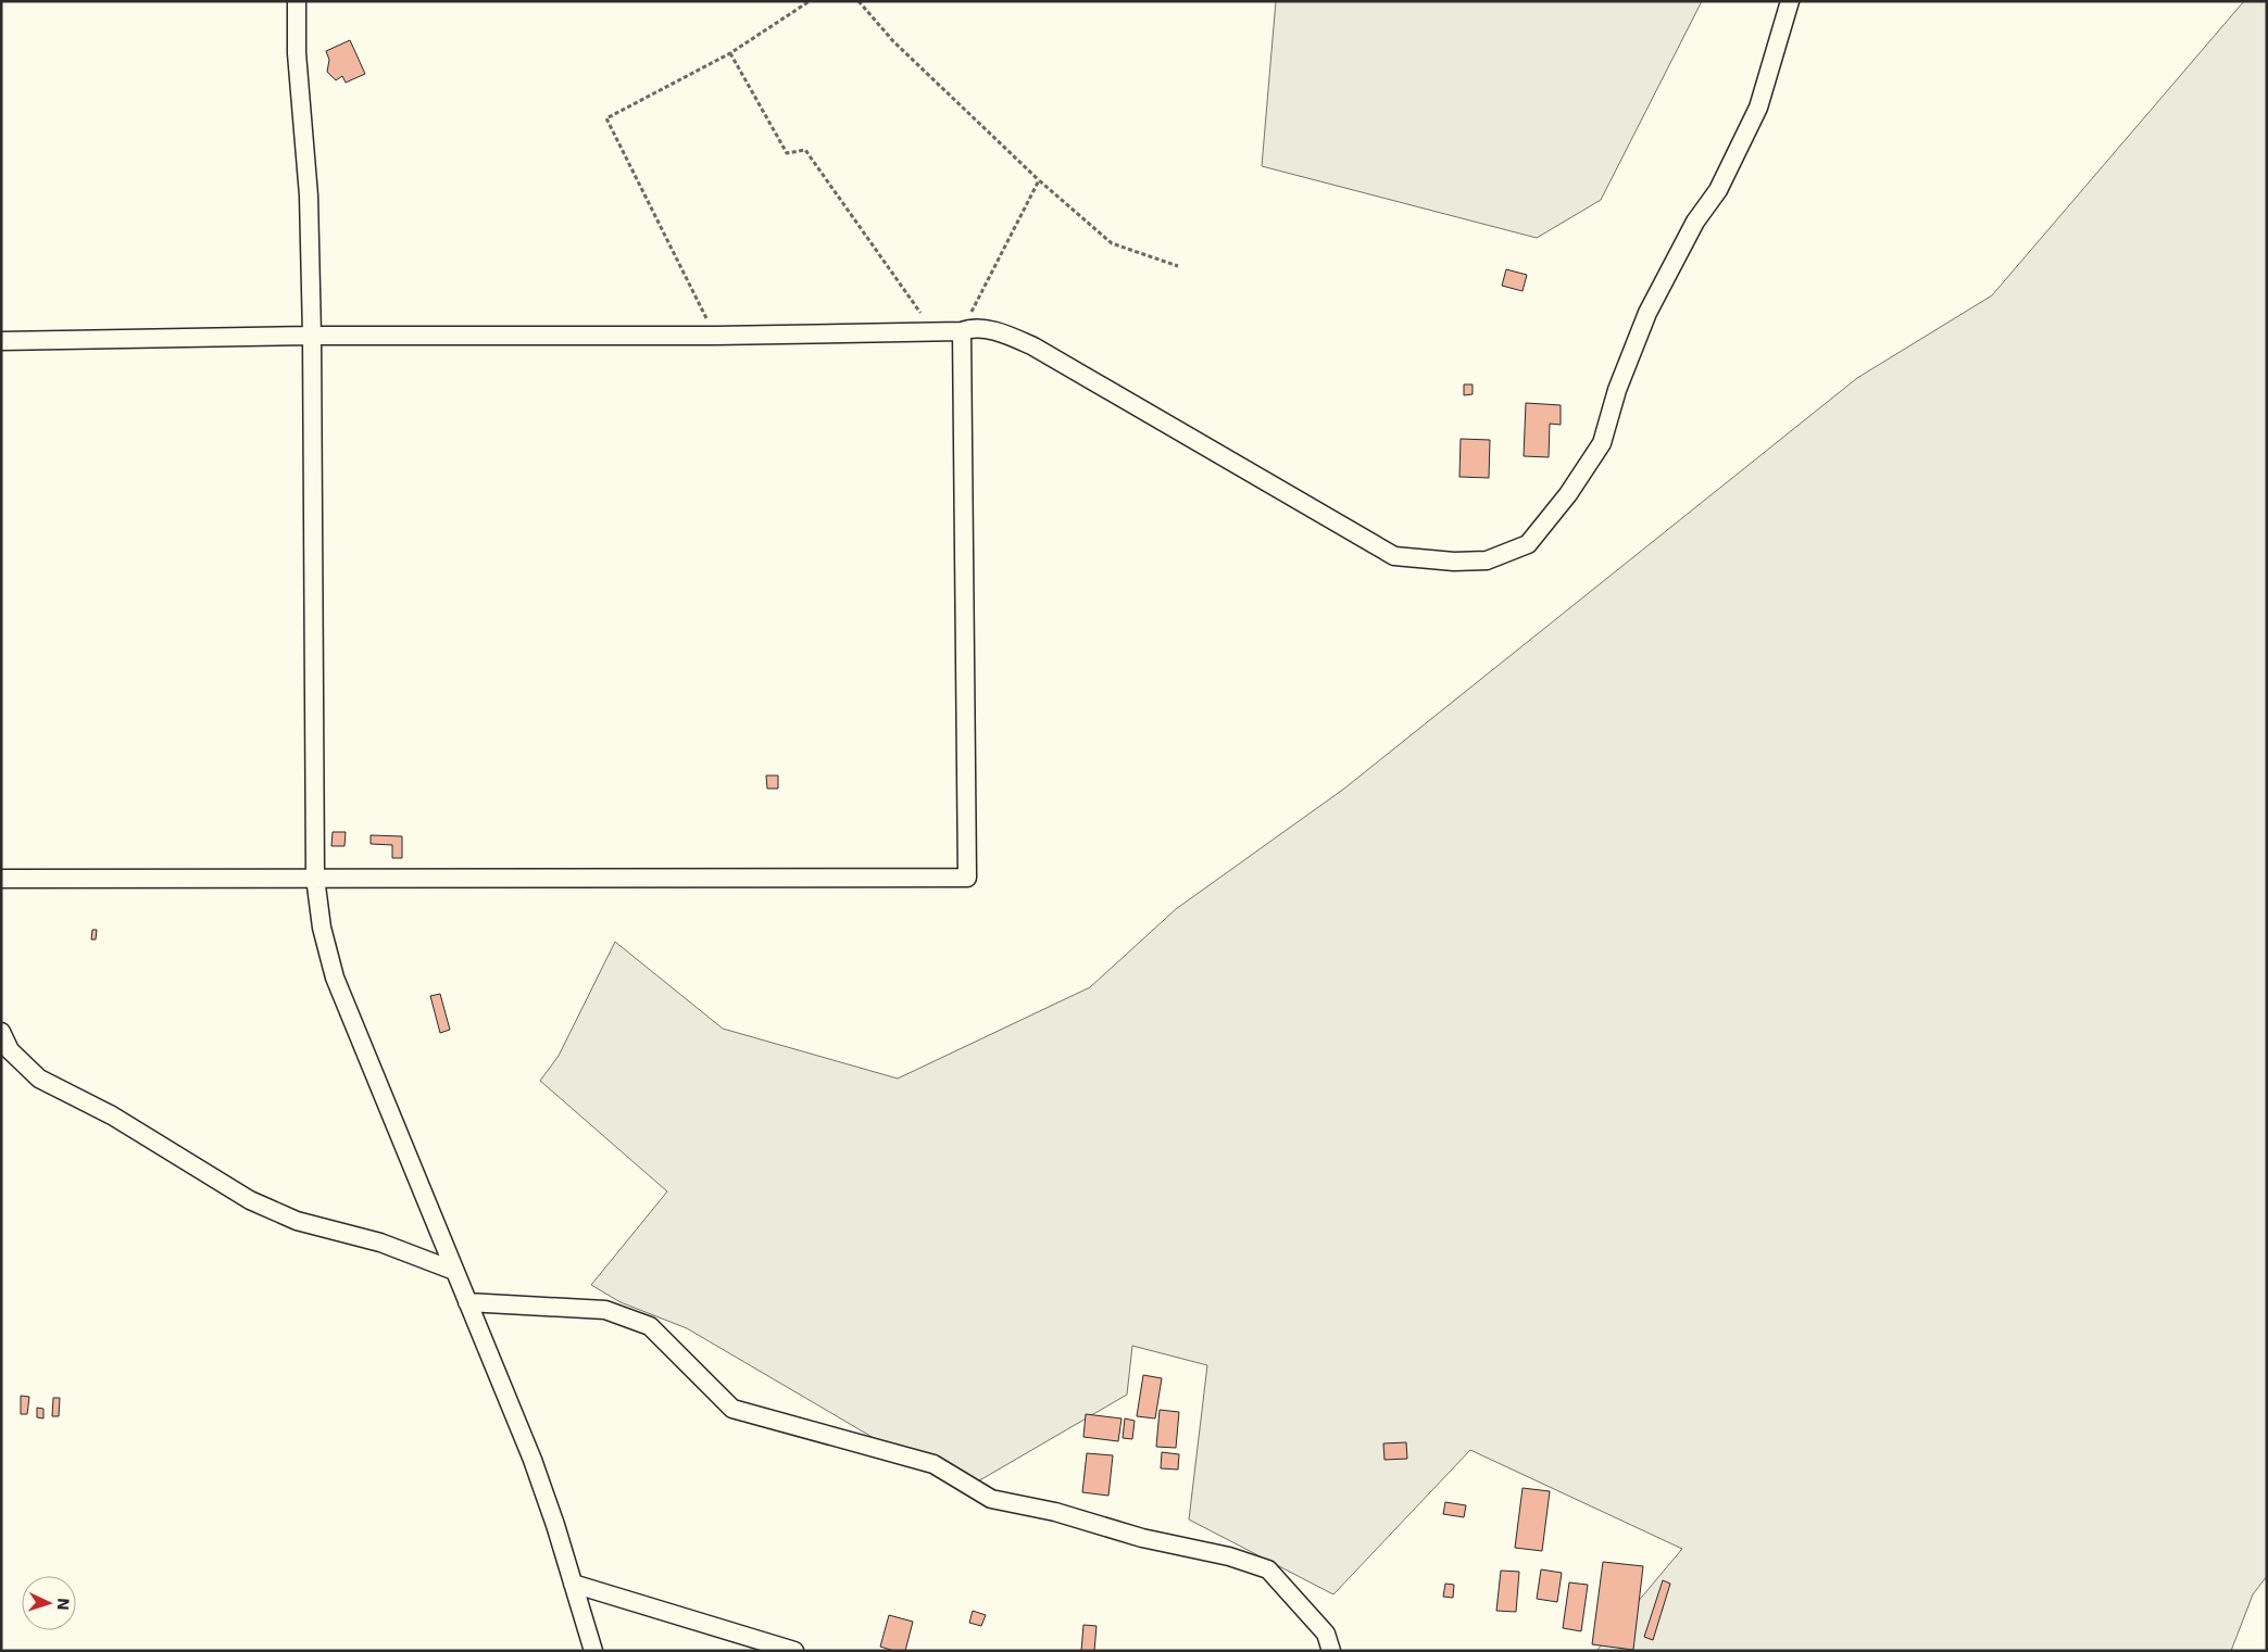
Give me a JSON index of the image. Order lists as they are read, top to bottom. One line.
{"north":"right"}
